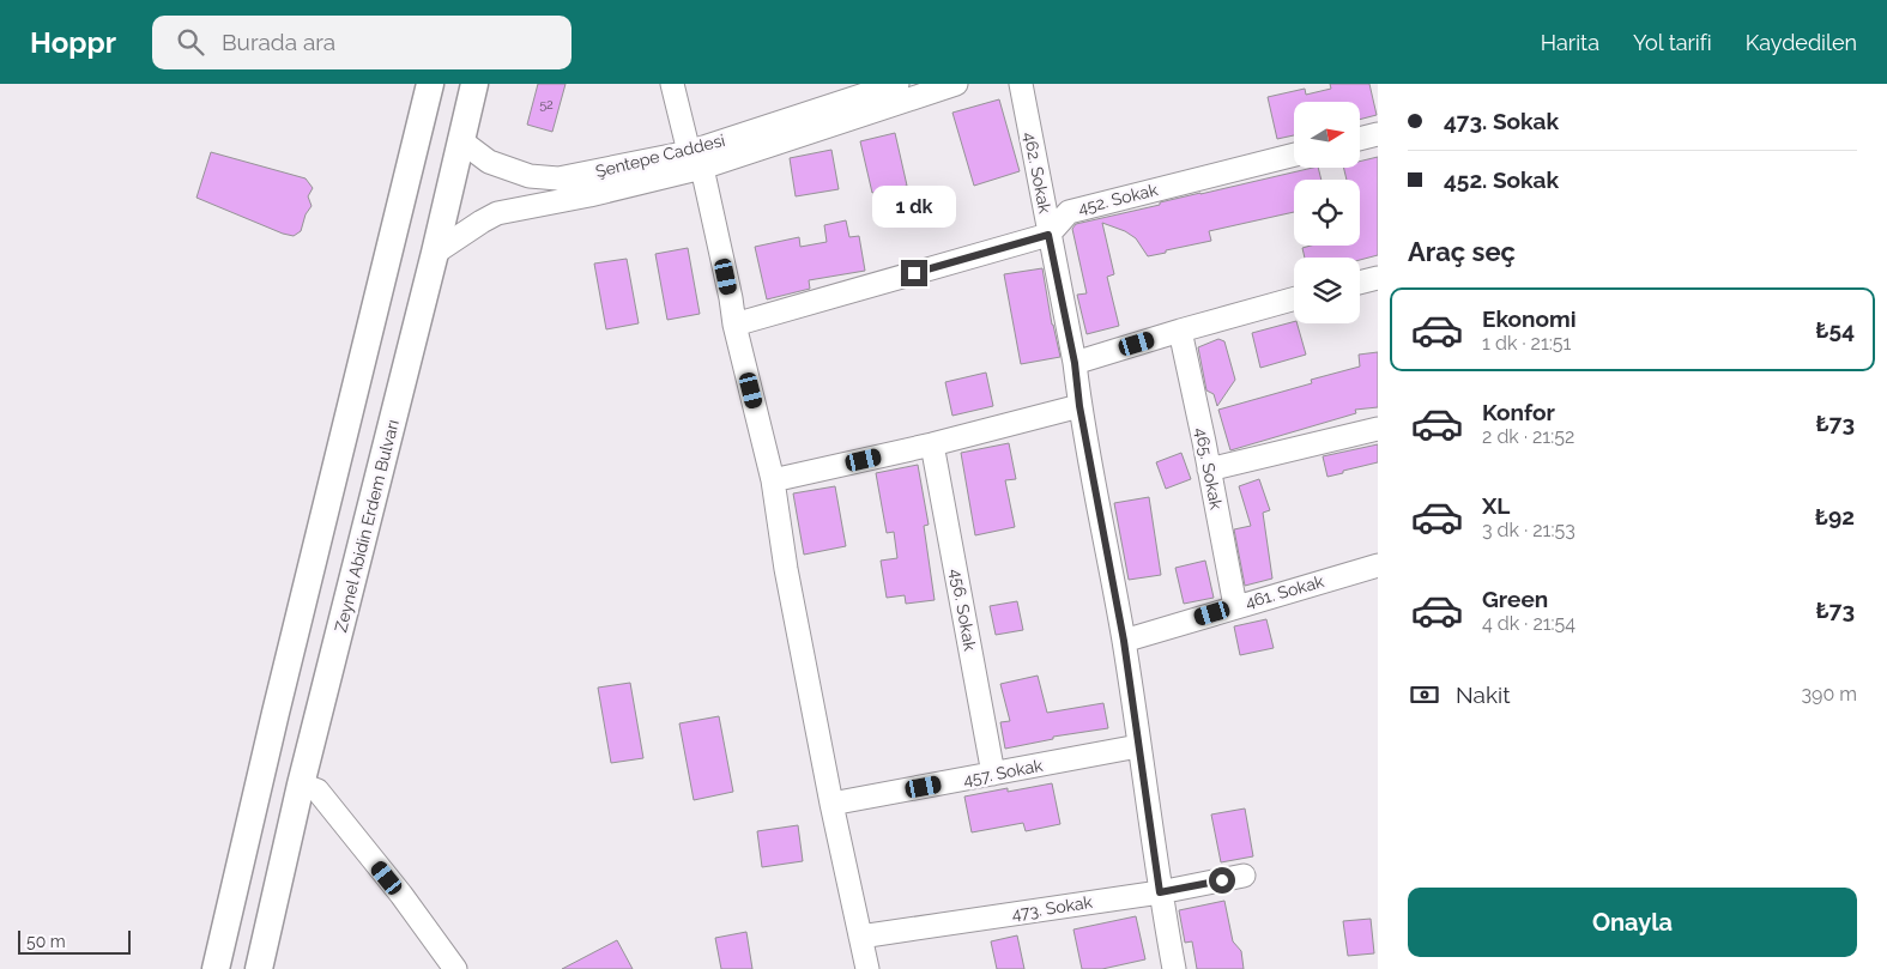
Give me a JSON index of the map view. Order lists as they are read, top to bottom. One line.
{"streets":{"main road":["Zeynel Abidin Erdem Bulvarı"],"street":["Şentepe Caddesi","462. Sokak","452. Sokak","465. Sokak","461. Sokak","456. Sokak","457. Sokak","473. Sokak"]},"crossings":[["Şentepe Caddesi","Zeynel Abidin Erdem Bulvarı"],["462. Sokak","452. Sokak"],["462. Sokak","461. Sokak"],["462. Sokak","457. Sokak"],["462. Sokak","473. Sokak"],["465. Sokak","461. Sokak"],["456. Sokak","457. Sokak"]],"house_numbers":["52"],"scale_bar":"50 m","north":"right","page":{"header":"Hoppr","search":"Burada ara","nav":["Harita","Yol tarifi","Kaydedilen"],"banner":["473. Sokak","452. Sokak"],"bubble":"1 dk","heading":"Araç seç","list":[{"name":"Ekonomi","note":"1 dk · 21:51","value":"₺54"},{"name":"Konfor","note":"2 dk · 21:52","value":"₺73"},{"name":"XL","note":"3 dk · 21:53","value":"₺92"},{"name":"Green","note":"4 dk · 21:54","value":"₺73"}],"pay":["Nakit","390 m"],"buttons":"Onayla","scale":"50 m"}}
